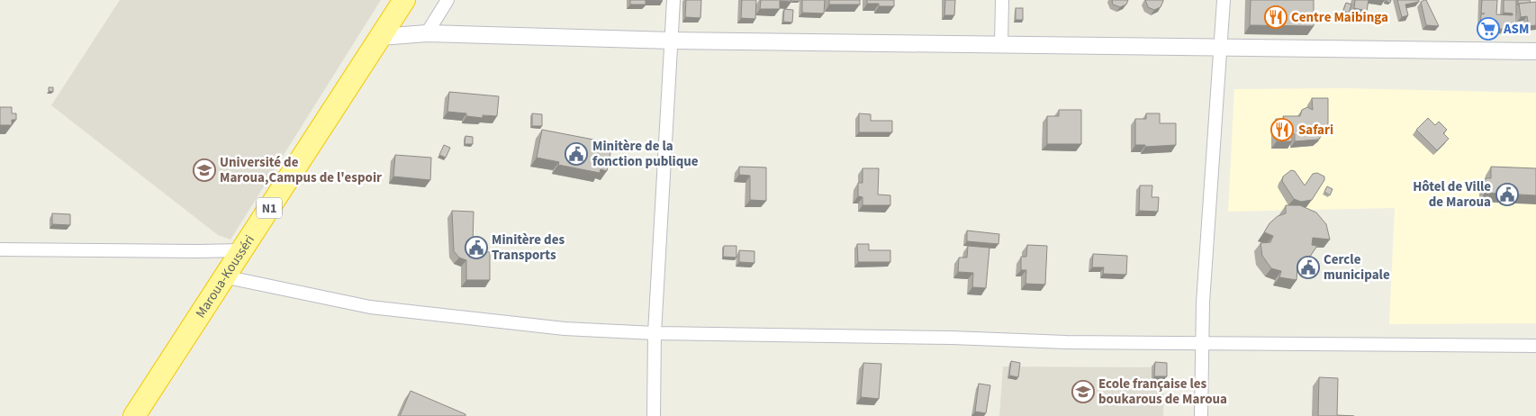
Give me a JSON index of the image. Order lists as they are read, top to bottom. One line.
{"streets":{"highway":["N1","Maroua-Kousséri"]},"places":{"restaurant":["Centre Maibinga","Safari"],"supermarket":["ASM"],"public building":["Minitère de la fonction publique","Hôtel de Ville de Maroua","Minitère des Transports","Cercle municipale"],"school or university":["Université de Maroua,Campus de l'espoir","Ecole française les boukarous de Maroua"]}}
